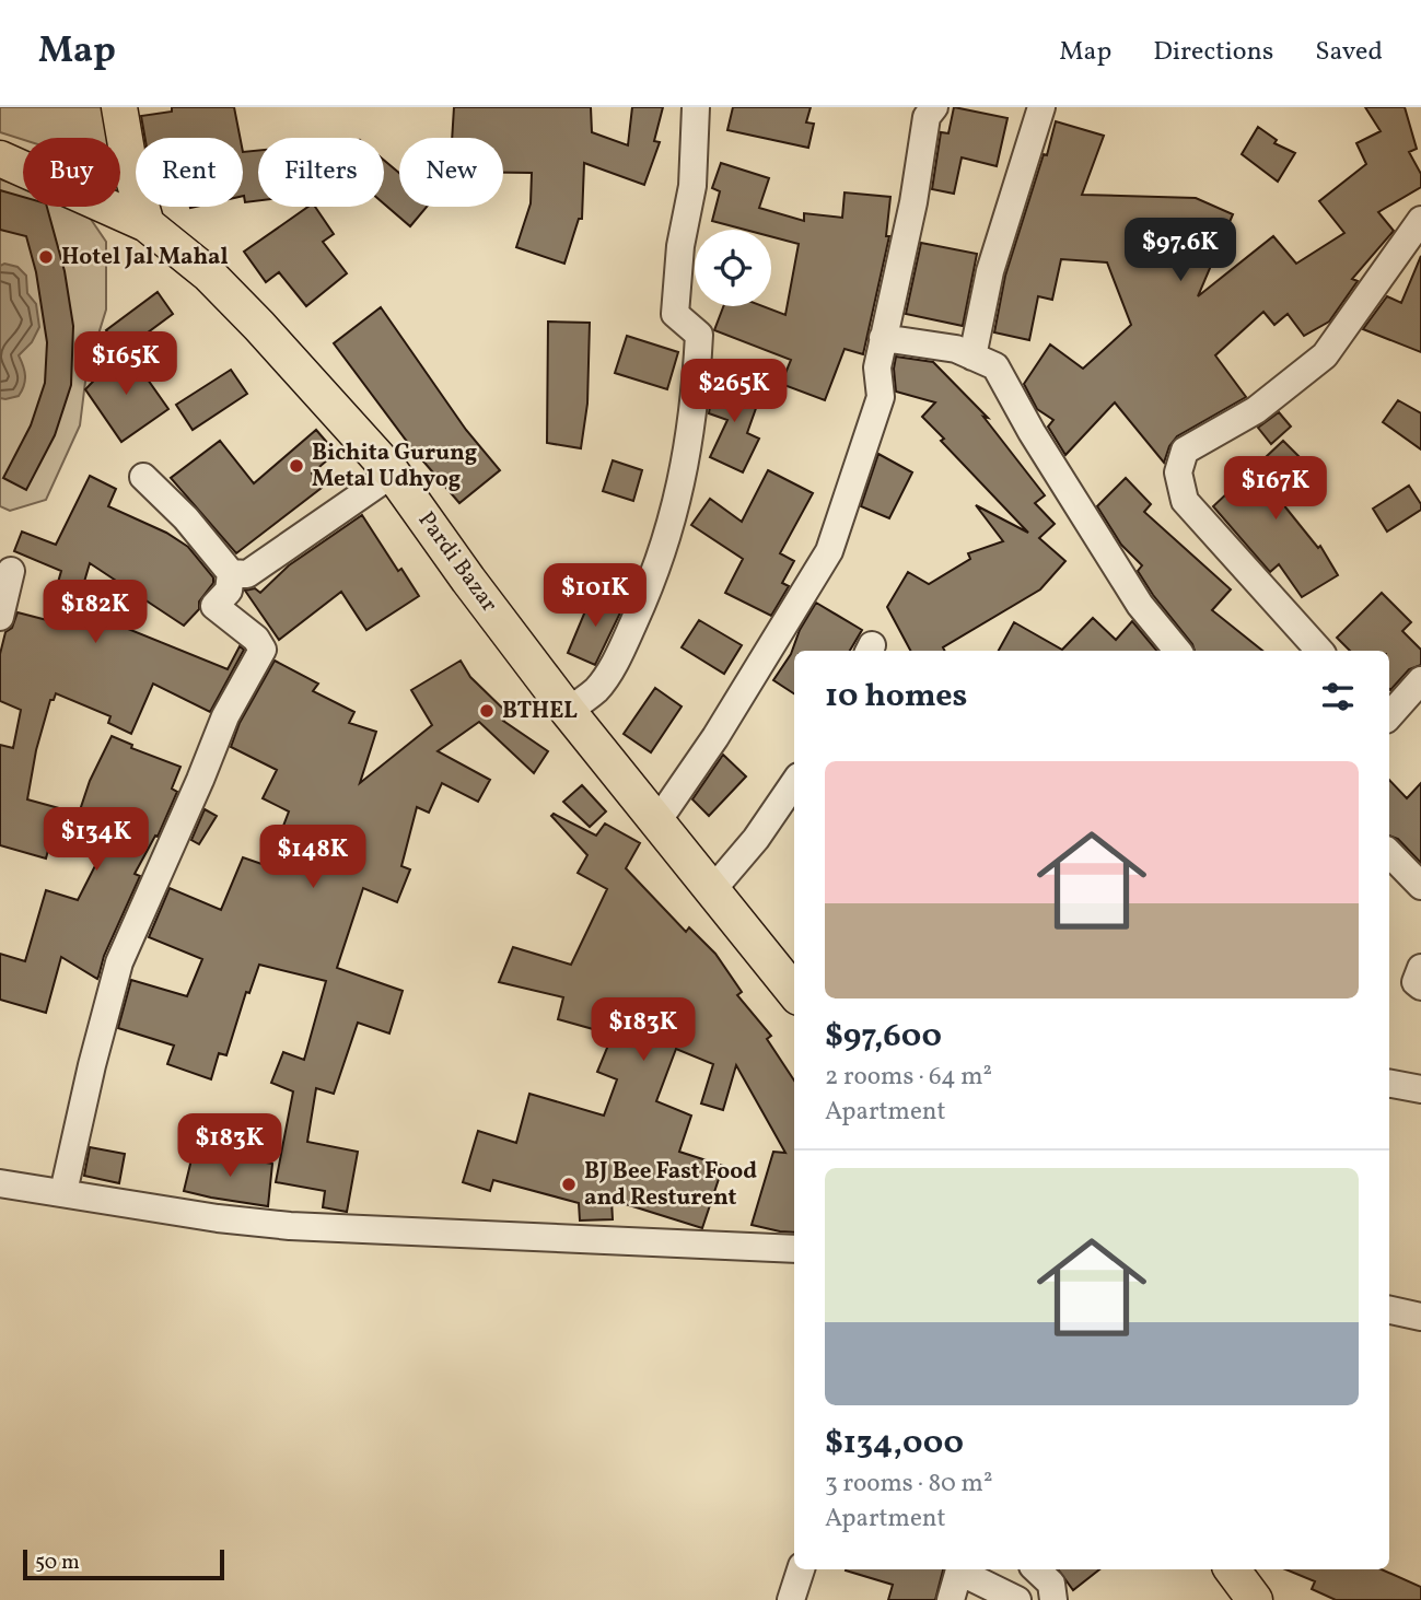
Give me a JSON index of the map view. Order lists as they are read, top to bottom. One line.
{"streets":{"main road":["Pardi Bazar"]},"places":["Hotel Jal Mahal","Bichita Gurung Metal Udhyog","BTHEL","BJ Bee Fast Food and Resturent"],"scale_bar":"50 m","page":{"header":"Map","nav":["Map","Directions","Saved"],"chip":["Buy","Rent","Filters","New"],"price":["$97.6K","$165K","$265K","$167K","$101K","$182K","$134K","$148K","$183K","$183K"],"heading":"10 homes","list":[{"name":"$97,600","note":"2 rooms · 64 m² · Apartment"},{"name":"$134,000","note":"3 rooms · 80 m² · Apartment"}],"scale":"50 m"}}
